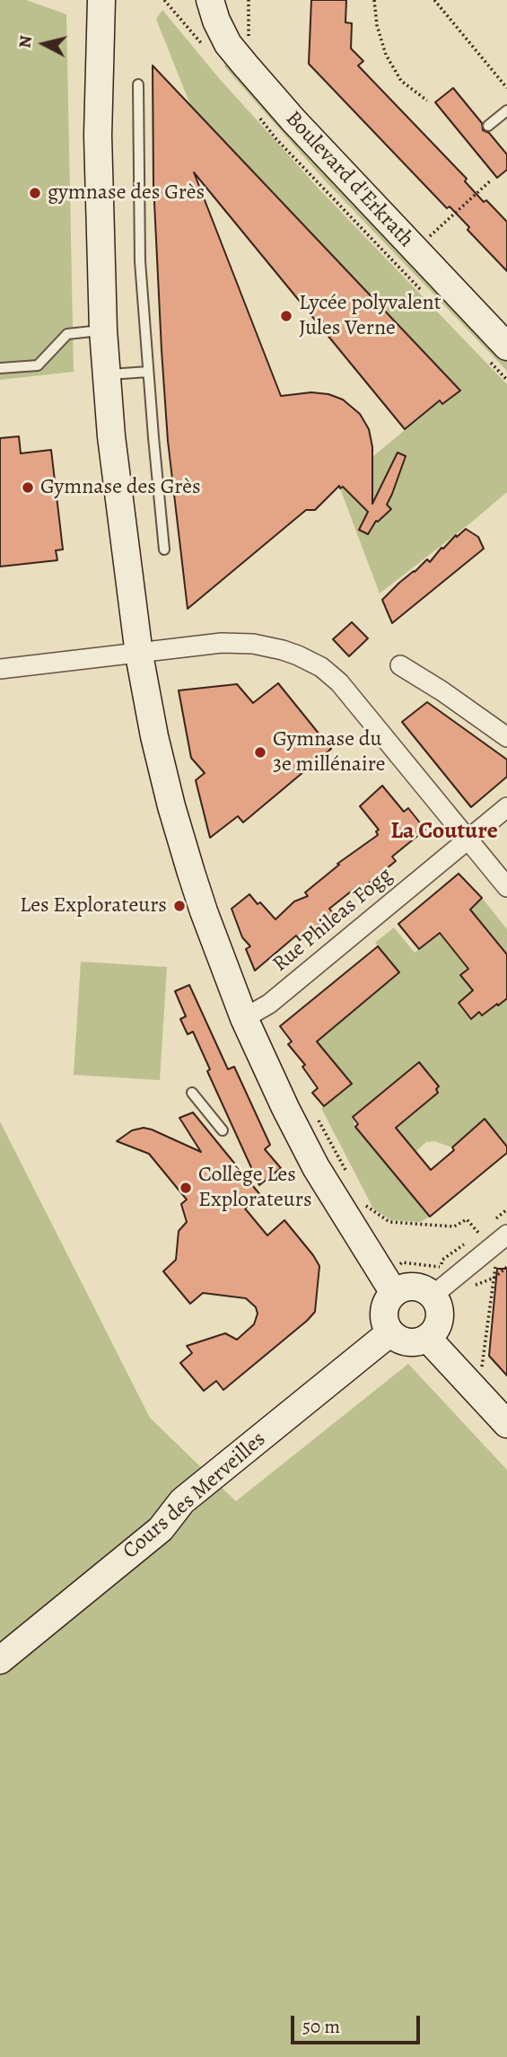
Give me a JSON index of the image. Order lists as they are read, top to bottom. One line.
{"streets":{"street":["Boulevard d'Erkrath","Rue Phileas Fogg","Cours des Merveilles"]},"districts":["La Couture"],"places":["gymnase des Grès","Lycée polyvalent Jules Verne","Gymnase des Grès","Gymnase du 3e millénaire","Les Explorateurs","Collège Les Explorateurs"],"scale_bar":"50 m","north":"left"}
